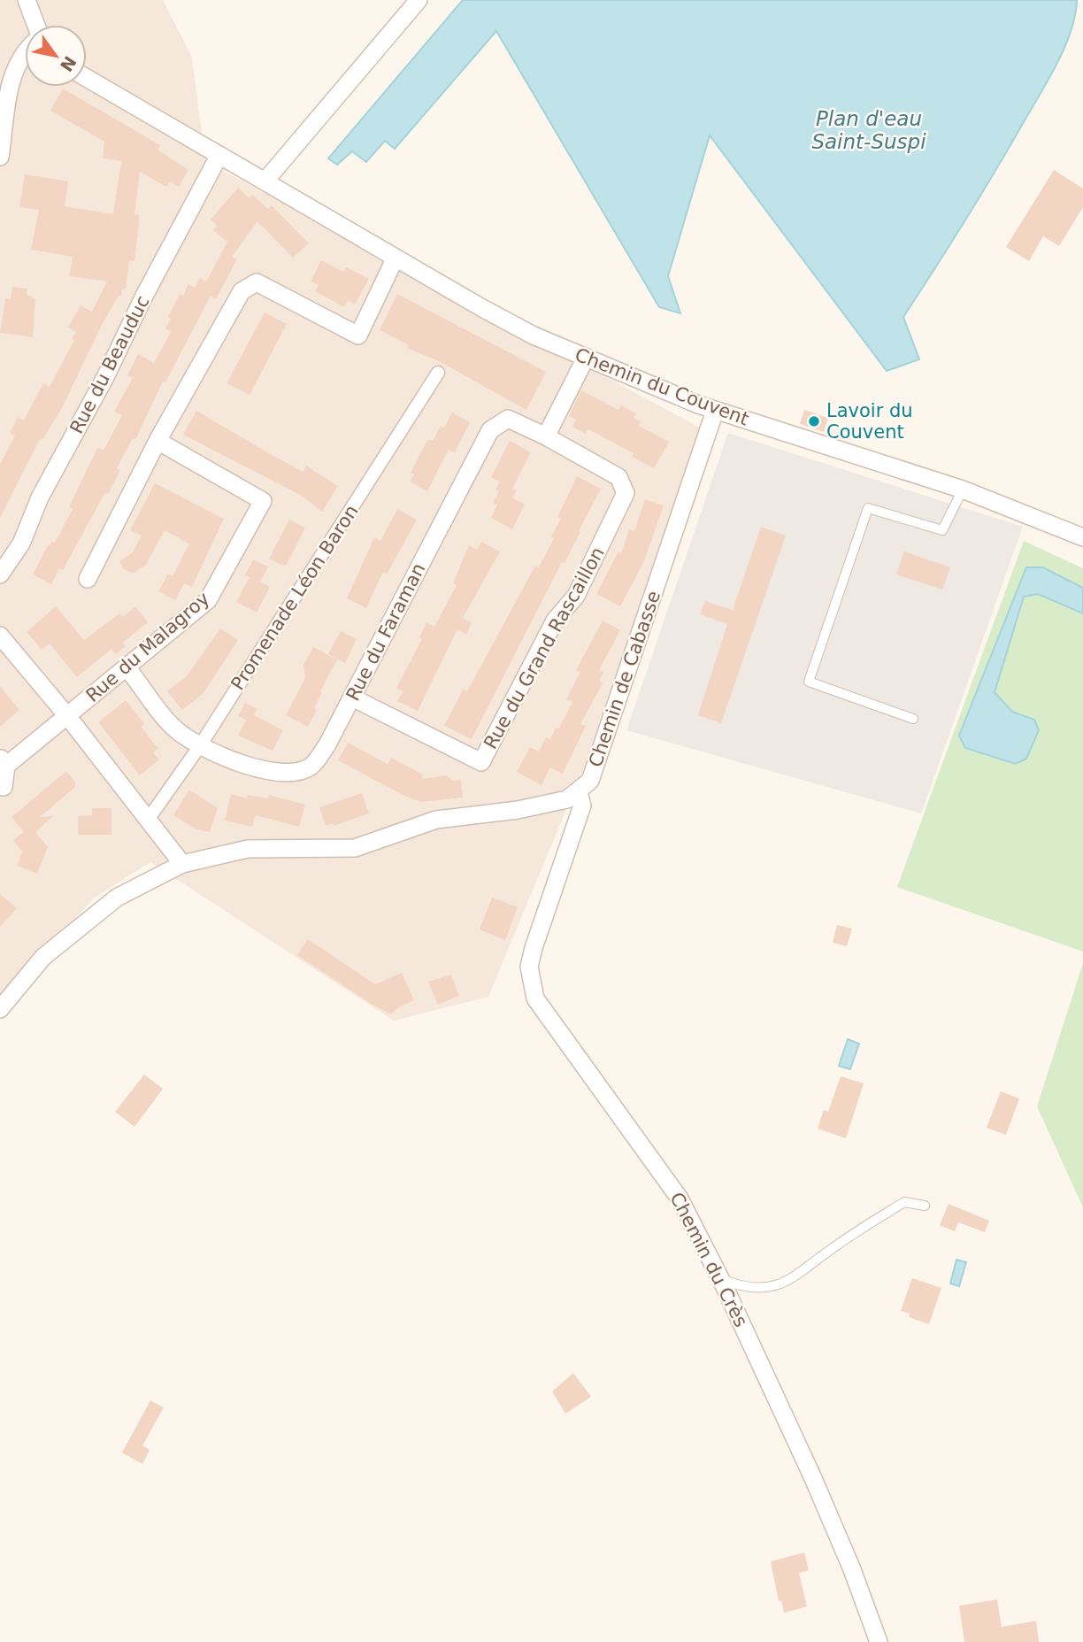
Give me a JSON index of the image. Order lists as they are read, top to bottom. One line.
{"streets":{"street":["Rue du Beauduc","Chemin du Couvent","Promenade Léon Baron","Rue du Faraman","Rue du Malagroy","Rue du Grand Rascaillon","Chemin de Cabasse","Chemin du Crès"]},"crossings":[["Rue du Beauduc","Chemin du Couvent"],["Chemin du Couvent","Chemin de Cabasse"],["Promenade Léon Baron","Rue du Faraman"],["Rue du Faraman","Rue du Malagroy"],["Rue du Faraman","Rue du Grand Rascaillon"],["Chemin de Cabasse","Chemin du Crès"]],"water":["Plan d'eau Saint-Suspi"],"places":["Lavoir du Couvent"],"north":"bottom right"}
